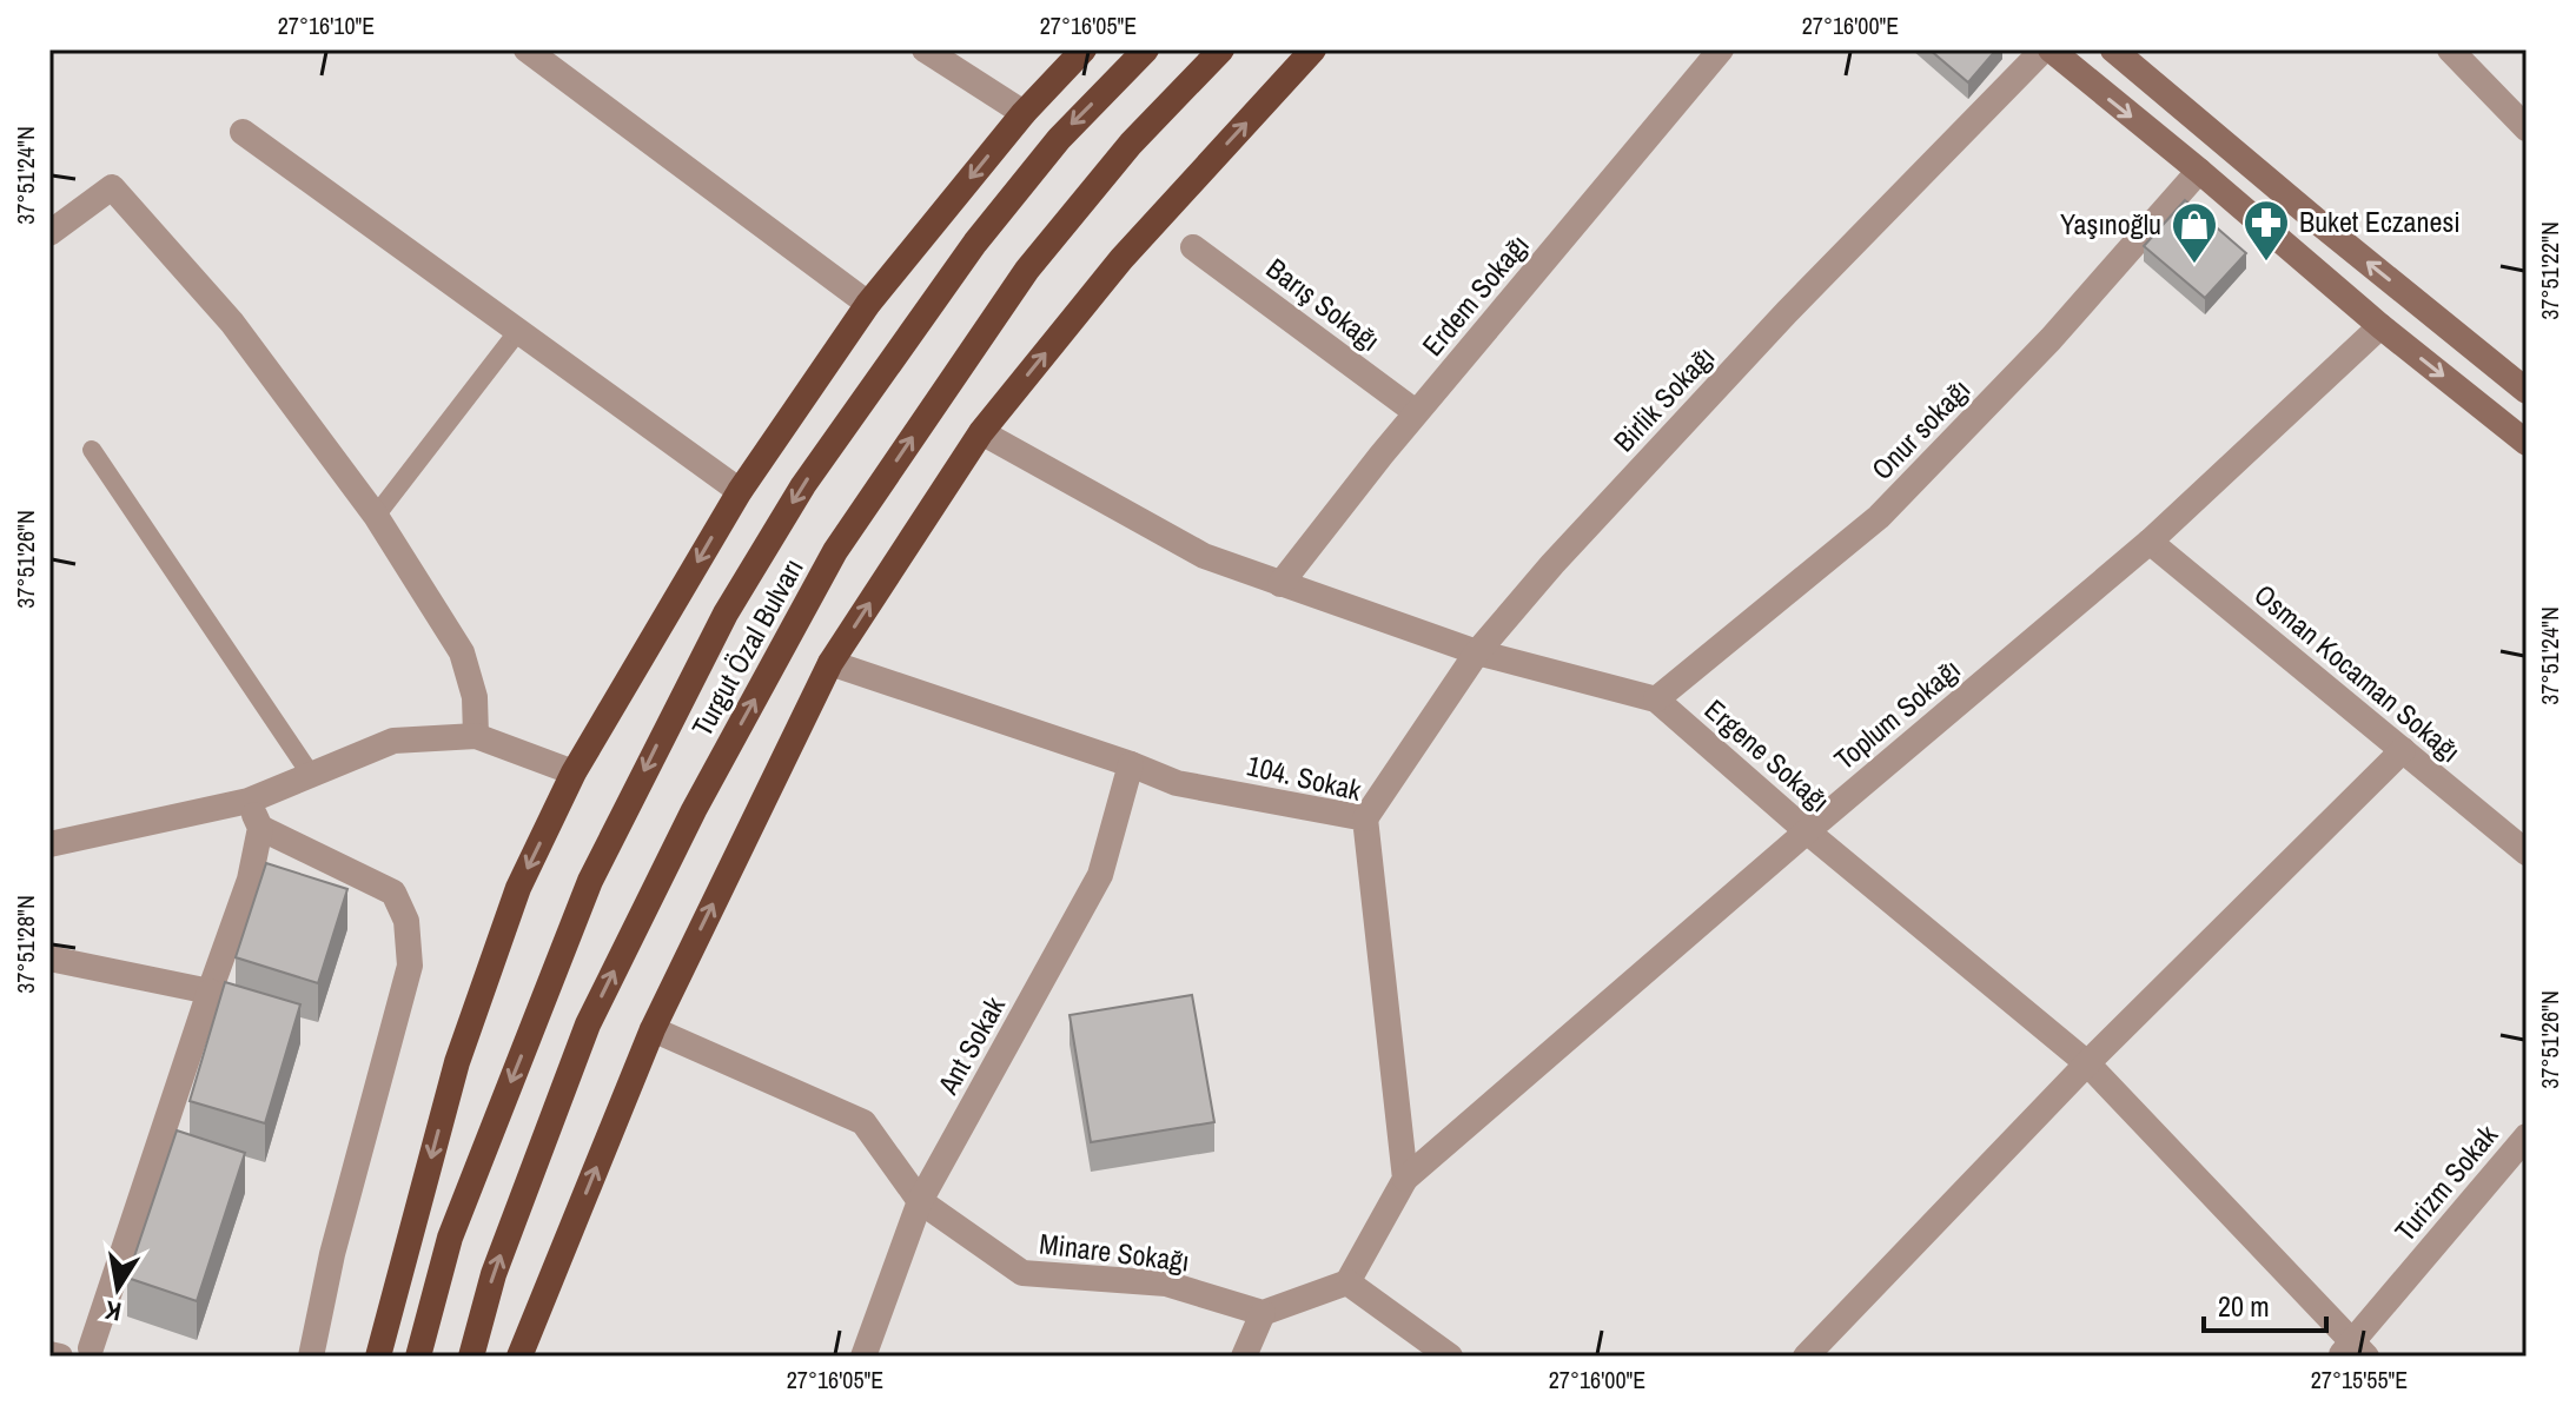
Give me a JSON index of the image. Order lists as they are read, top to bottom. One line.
{"streets":{"highway":["Turgut Özal Bulvarı"],"street":["Erdem Sokağı","Barış Sokağı","Birlik Sokağı","Onur sokağı","Osman Kocaman Sokağı","Toplum Sokağı","Ergene Sokağı","104. Sokak","Ant Sokak","Turizm Sokak","Minare Sokağı"]},"crossings":[["Erdem Sokağı","Barış Sokağı"],["Erdem Sokağı","Ergene Sokağı"],["Birlik Sokağı","Ergene Sokağı"],["Birlik Sokağı","104. Sokak"],["Onur sokağı","Ergene Sokağı"],["Osman Kocaman Sokağı","Toplum Sokağı"],["Toplum Sokağı","Ergene Sokağı"],["Toplum Sokağı","104. Sokak"],["Ergene Sokağı","Turizm Sokak"],["104. Sokak","Ant Sokak"],["Ant Sokak","Minare Sokağı"]],"places":{"pharmacy":["Buket Eczanesi"],"shop":["Yaşınoğlu"]},"scale_bar":"20 m","north":"bottom","coordinates":["27°16'10\"E","27°16'05\"E","27°16'00\"E","37°51'24\"N","37°51'22\"N","37°51'26\"N","37°51'28\"N","27°15'55\"E"]}
